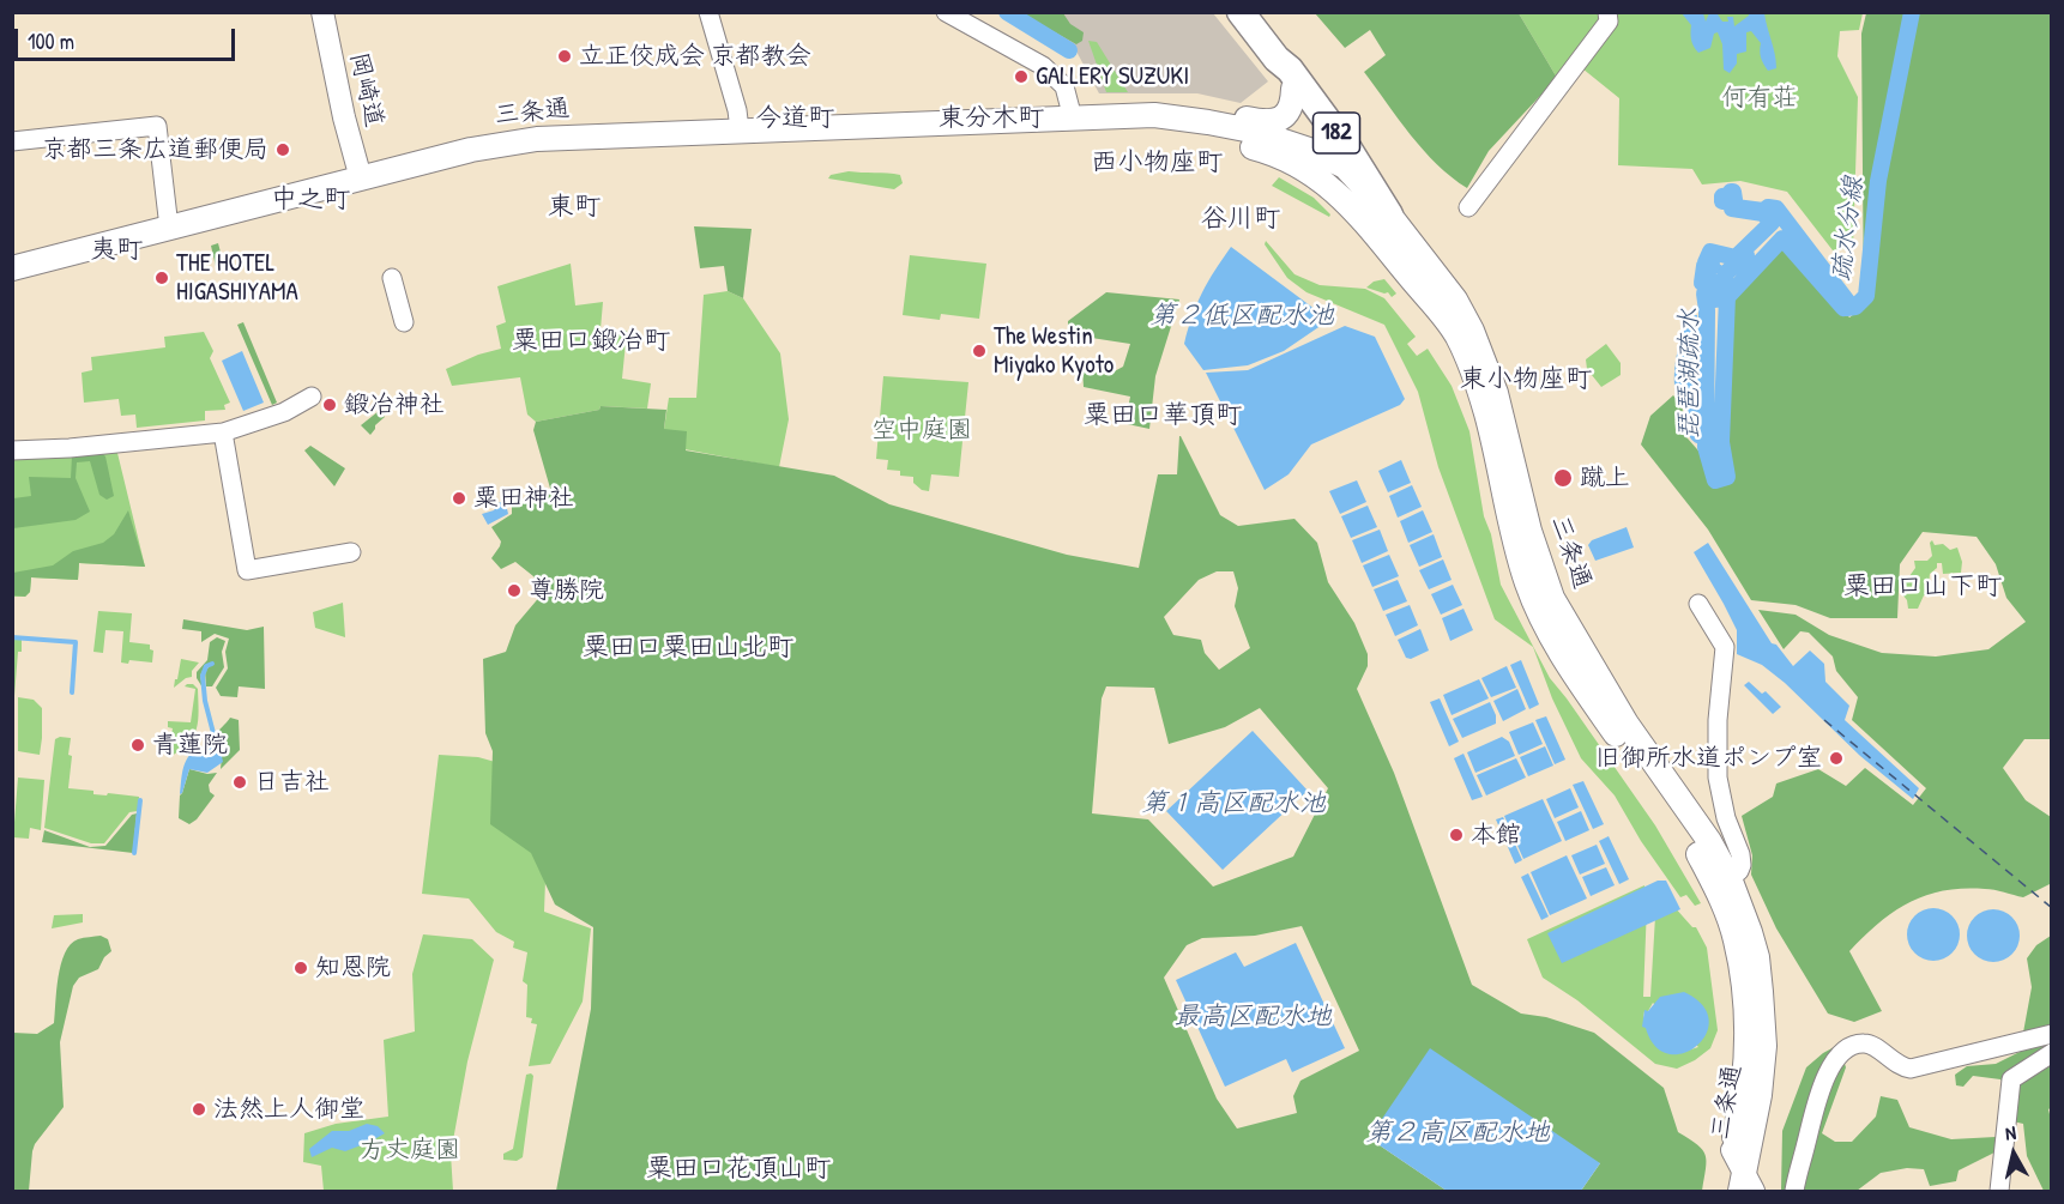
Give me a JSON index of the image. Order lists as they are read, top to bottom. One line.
{"streets":{"main road":["三条通","182"],"street":["岡崎道"]},"crossings":[["岡崎道","三条通"],["三条通","182"]],"districts":["今道町","東分木町","西小物座町","中之町","東町","谷川町","夷町","粟田口鍛冶町","東小物座町","粟田口華頂町","粟田口山下町","粟田口粟田山北町","粟田口花頂山町"],"water":["疏水分線","第２低区配水池","琵琶湖疏水","第１高区配水池","最高区配水地","第２高区配水地"],"parks":["何有荘","空中庭園","方丈庭園"],"places":["立正佼成会 京都教会","GALLERY SUZUKI","京都三条広道郵便局","THE HOTEL HIGASHIYAMA","The Westin Miyako Kyoto","鍛冶神社","蹴上","粟田神社","尊勝院","青蓮院","旧御所水道ポンプ室","日吉社","本館","知恩院","法然上人御堂"],"scale_bar":"100 m","north":"top"}
